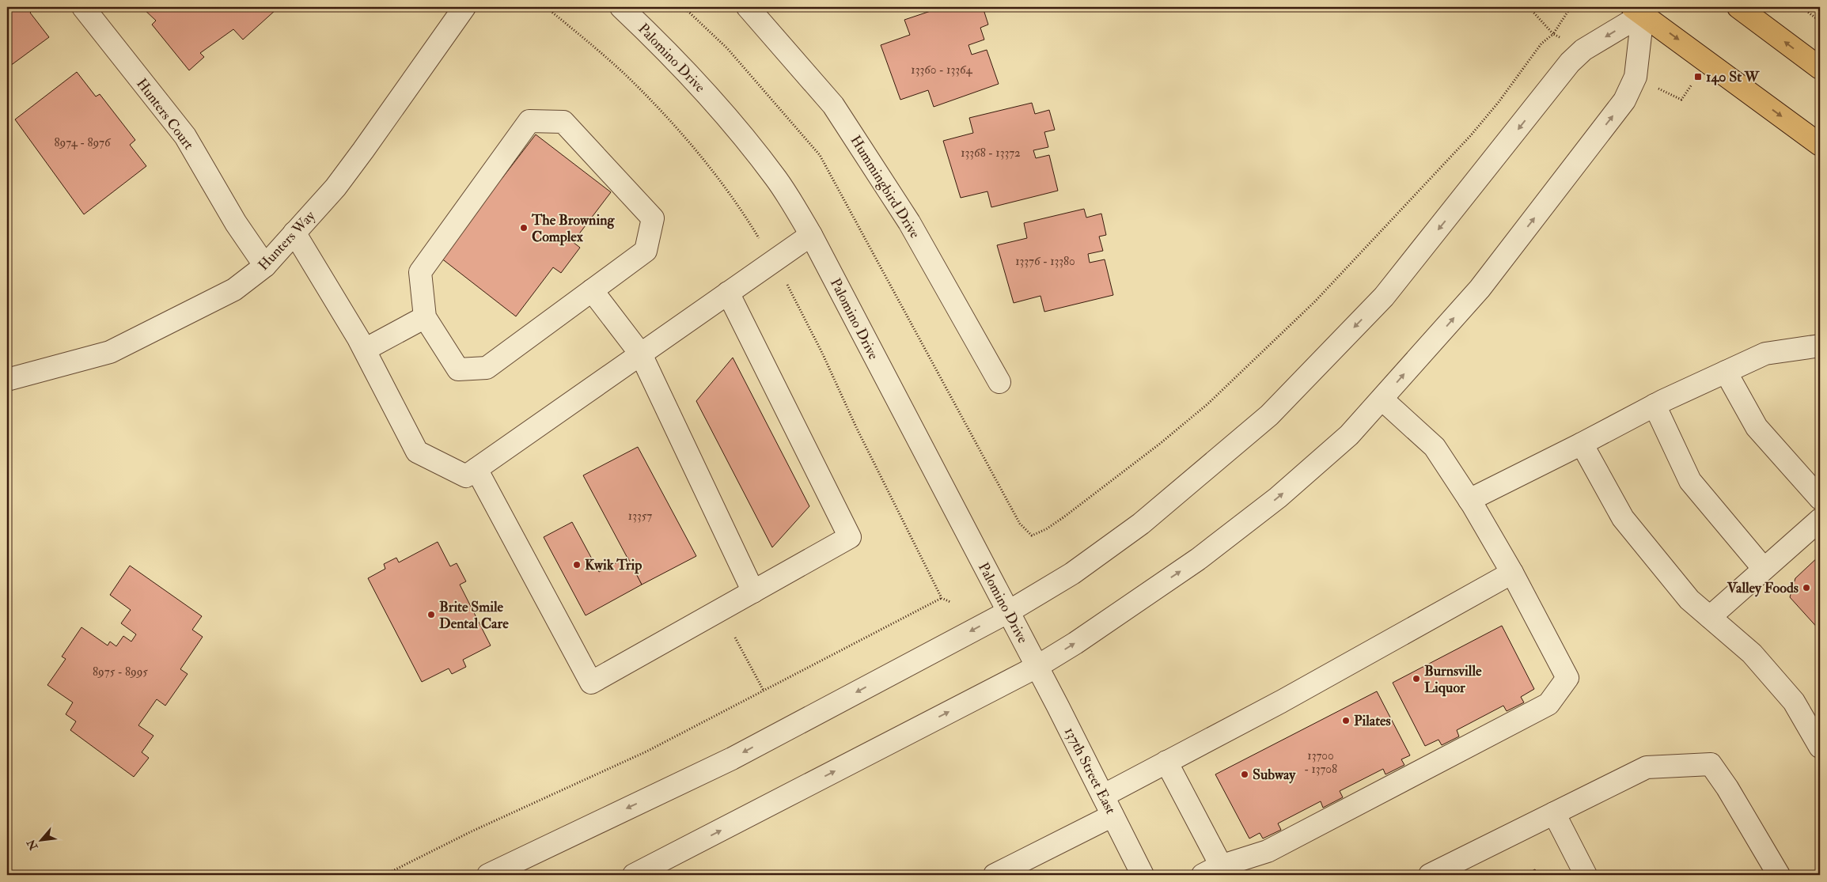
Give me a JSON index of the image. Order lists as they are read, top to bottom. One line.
{"streets":{"street":["Palomino Drive","Hunters Court","Hummingbird Drive","Hunters Way","137th Street East"]},"crossings":[["Palomino Drive","137th Street East"],["Hunters Court","Hunters Way"]],"places":{"transit":["140 St W"],"other":["The Browning Complex","Kwik Trip","Valley Foods","Brite Smile Dental Care","Burnsville Liquor","Pilates","Subway"]},"house_numbers":["13360 - 13364","8974 - 8976","13368 - 13372","13376 - 13380","13357","8975 - 8995","13700 - 13708"],"north":"bottom left"}
